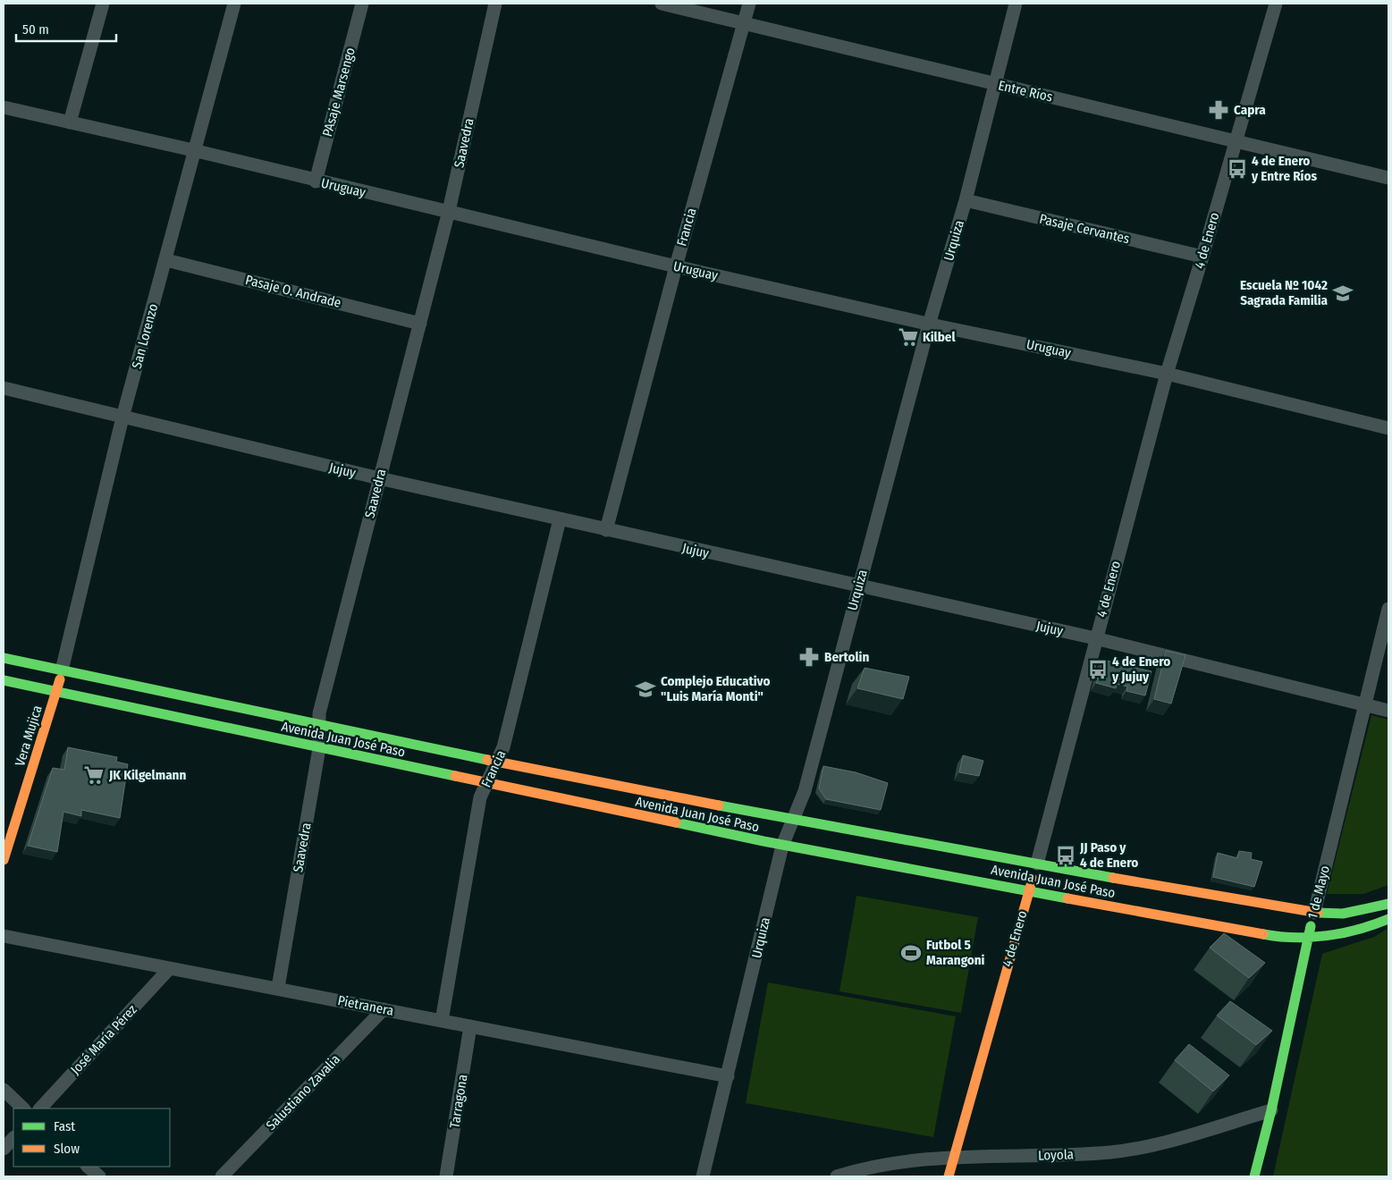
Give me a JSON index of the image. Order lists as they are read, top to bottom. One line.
{"streets":{"main road":["4 de Enero","Vera Mujica","Avenida Juan José Paso","1 de Mayo"],"street":["Entre Ríos","PAsaje Marsengo","Saavedra","Uruguay","Francia","Pasaje Cervantes","Urquiza","Pasaje O. Andrade","San Lorenzo","Jujuy","Pietranera","José María Pérez","Salustiano Zavalia","Tarragona","Loyola"]},"crossings":[["Entre Ríos","Francia"],["Entre Ríos","Urquiza"],["Entre Ríos","4 de Enero"],["PAsaje Marsengo","Uruguay"],["Saavedra","Uruguay"],["Saavedra","Pasaje O. Andrade"],["Saavedra","Jujuy"],["Saavedra","Avenida Juan José Paso"],["Saavedra","Pietranera"],["Uruguay","Francia"],["Uruguay","Urquiza"],["Uruguay","4 de Enero"],["Uruguay","San Lorenzo"],["Francia","Jujuy"],["Francia","Avenida Juan José Paso"],["Francia","Pietranera"],["Pasaje Cervantes","Urquiza"],["Pasaje Cervantes","4 de Enero"],["Urquiza","Jujuy"],["Urquiza","Avenida Juan José Paso"],["Urquiza","Pietranera"],["4 de Enero","Jujuy"],["4 de Enero","Avenida Juan José Paso"],["4 de Enero","Loyola"],["Pasaje O. Andrade","San Lorenzo"],["San Lorenzo","Jujuy"],["San Lorenzo","Vera Mujica"],["San Lorenzo","Avenida Juan José Paso"],["Jujuy","1 de Mayo"],["Vera Mujica","Avenida Juan José Paso"],["Avenida Juan José Paso","1 de Mayo"],["1 de Mayo","Loyola"],["Pietranera","José María Pérez"],["Pietranera","Salustiano Zavalia"],["Pietranera","Tarragona"]],"places":{"pharmacy":["Capra","Bertolin"],"bus stop":["4 de Enero y Entre Ríos","4 de Enero y Jujuy","JJ Paso y 4 de Enero"],"school or university":["Escuela Nº 1042 Sagrada Familia","Complejo Educativo \"Luis María Monti\""],"supermarket":["Kilbel","JK Kilgelmann"],"sports":["Futbol 5 Marangoni"]},"legend":["Fast","Slow"],"scale_bar":"50 m"}
